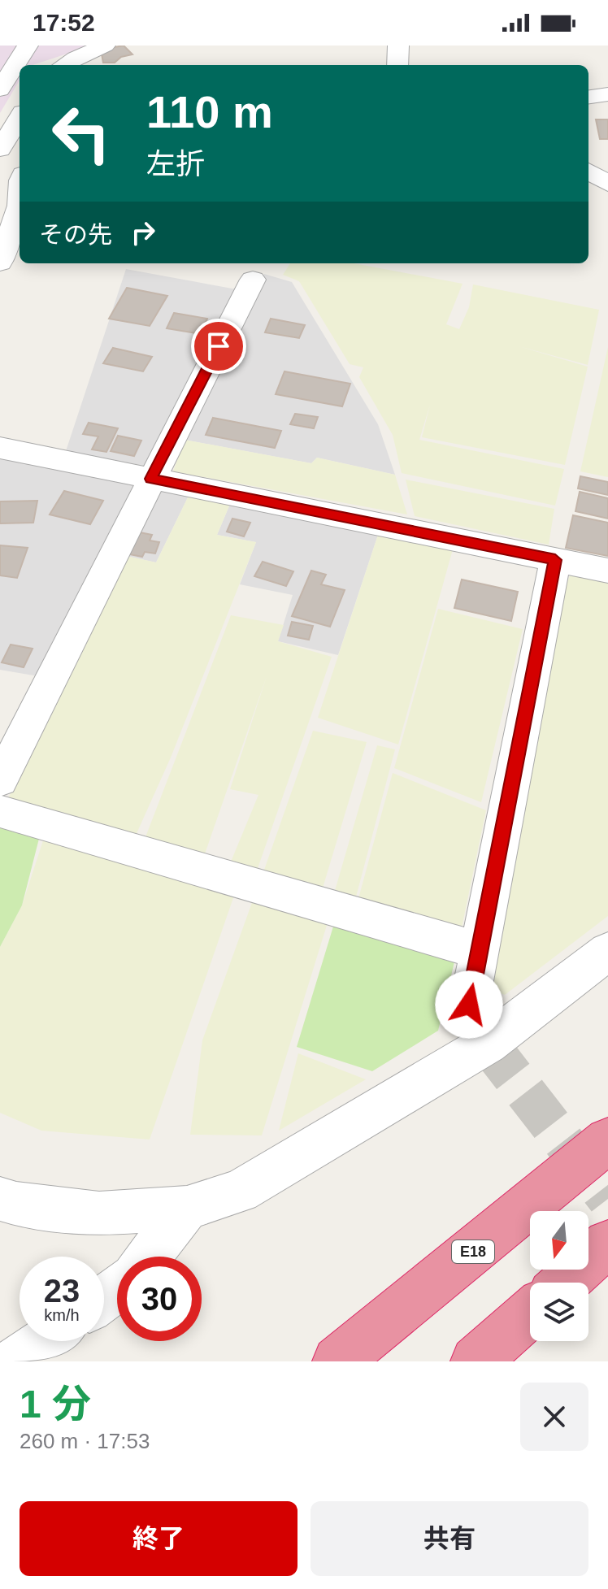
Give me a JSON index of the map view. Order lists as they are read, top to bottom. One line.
{"streets":{"highway":["E18"]},"north":"bottom","page":{"status":"17:52","turn":["110 m","左折"],"then":"その先","speed":"23 km/h","limit":"30","heading":["1 分","260 m · 17:53"],"buttons":["終了","共有"]}}
